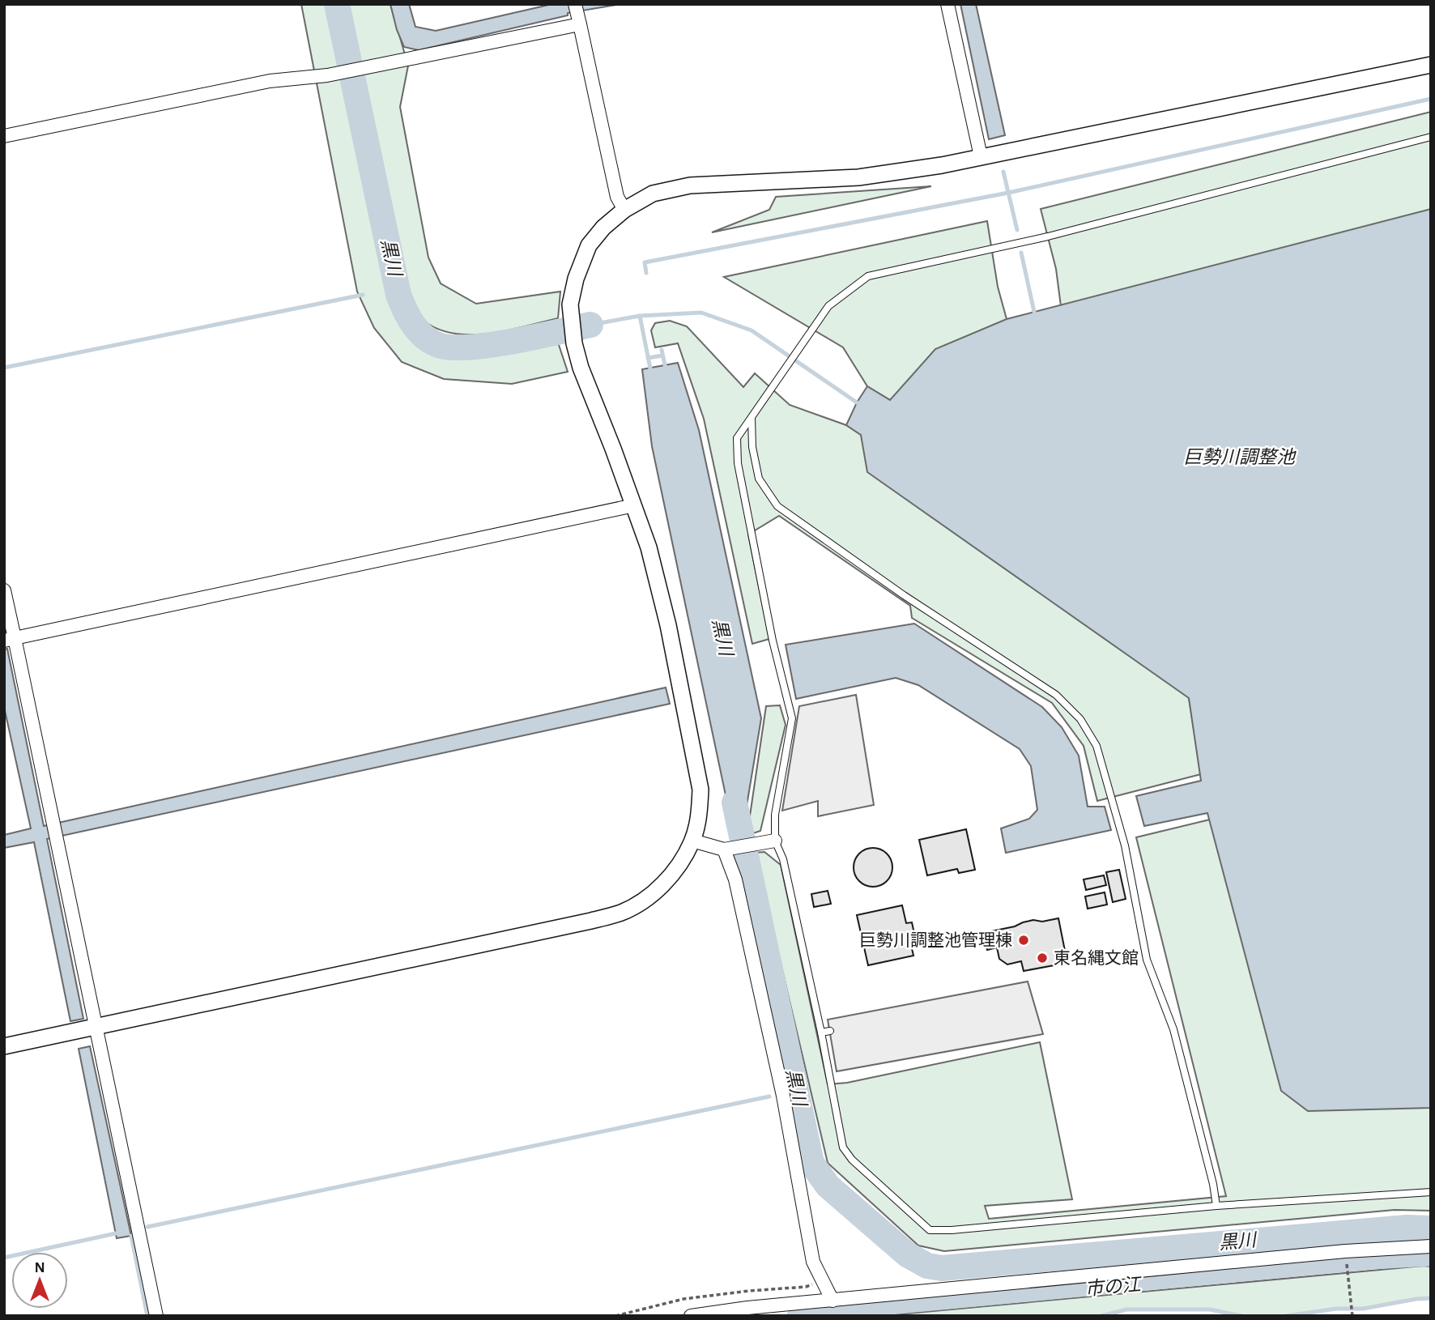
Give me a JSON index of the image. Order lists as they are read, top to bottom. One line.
{"water":["黒川","巨勢川調整池","市の江"],"places":["巨勢川調整池管理棟","東名縄文館"],"north":"top"}
